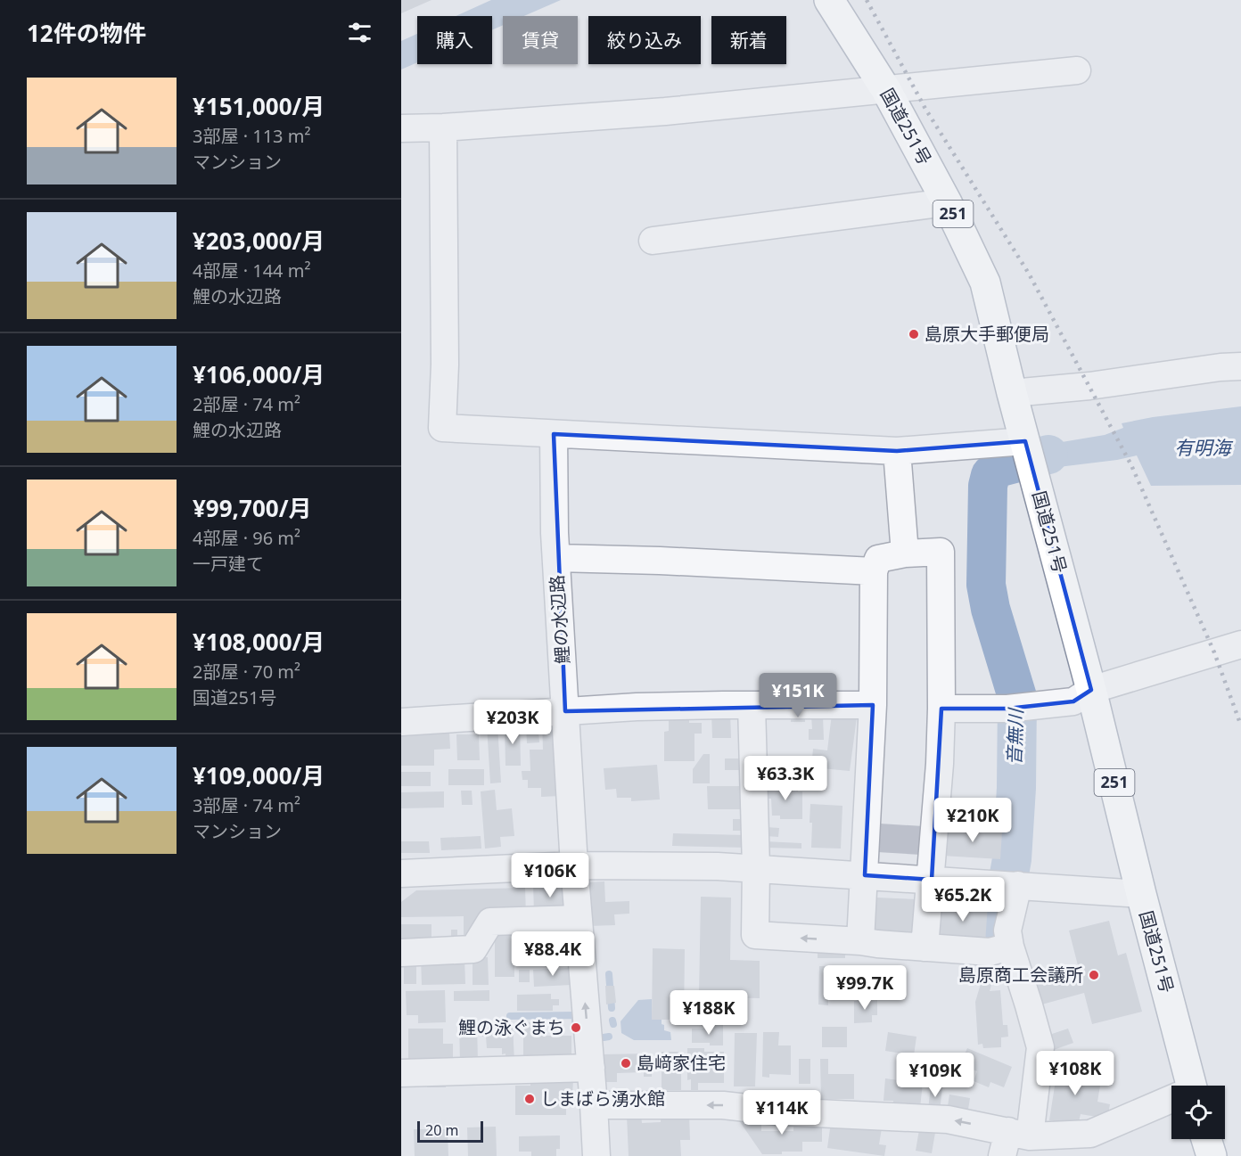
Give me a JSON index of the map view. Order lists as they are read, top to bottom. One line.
{"streets":{"highway":["国道251号","251"],"street":["鯉の水辺路"]},"water":["有明海","音無川"],"places":["島原大手郵便局","島原商工会議所","鯉の泳ぐまち","島﨑家住宅","しまばら湧水館"],"scale_bar":"20 m","page":{"heading":"12件の物件","chip":["購入","賃貸","絞り込み","新着"],"list":[{"name":"¥151,000/月","note":"3部屋 · 113 m² · マンション"},{"name":"¥203,000/月","note":"4部屋 · 144 m² · 鯉の水辺路"},{"name":"¥106,000/月","note":"2部屋 · 74 m² · 鯉の水辺路"},{"name":"¥99,700/月","note":"4部屋 · 96 m² · 一戸建て"},{"name":"¥108,000/月","note":"2部屋 · 70 m² · 国道251号"},{"name":"¥109,000/月","note":"3部屋 · 74 m² · マンション"}],"price":["¥151K","¥203K","¥63.3K","¥210K","¥106K","¥65.2K","¥88.4K","¥99.7K","¥188K","¥108K","¥109K","¥114K"],"scale":"20 m"}}
